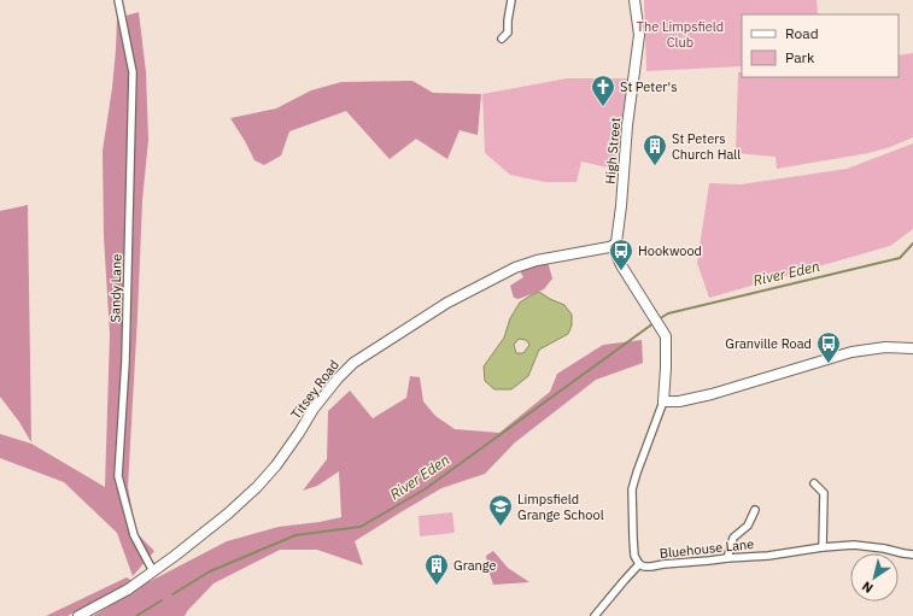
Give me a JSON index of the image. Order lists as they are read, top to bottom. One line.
{"streets":{"main road":["High Street","Titsey Road"],"street":["Sandy Lane","Bluehouse Lane"]},"crossings":[["High Street","Titsey Road"],["Sandy Lane","Titsey Road"]],"water":["River Eden"],"parks":["The Limpsfield Club"],"places":{"church":["St Peter's"],"building":["St Peters Church Hall","Grange"],"bus stop":["Hookwood","Granville Road"],"school or university":["Limpsfield Grange School"]},"legend":["Road","Park"],"north":"bottom left"}
